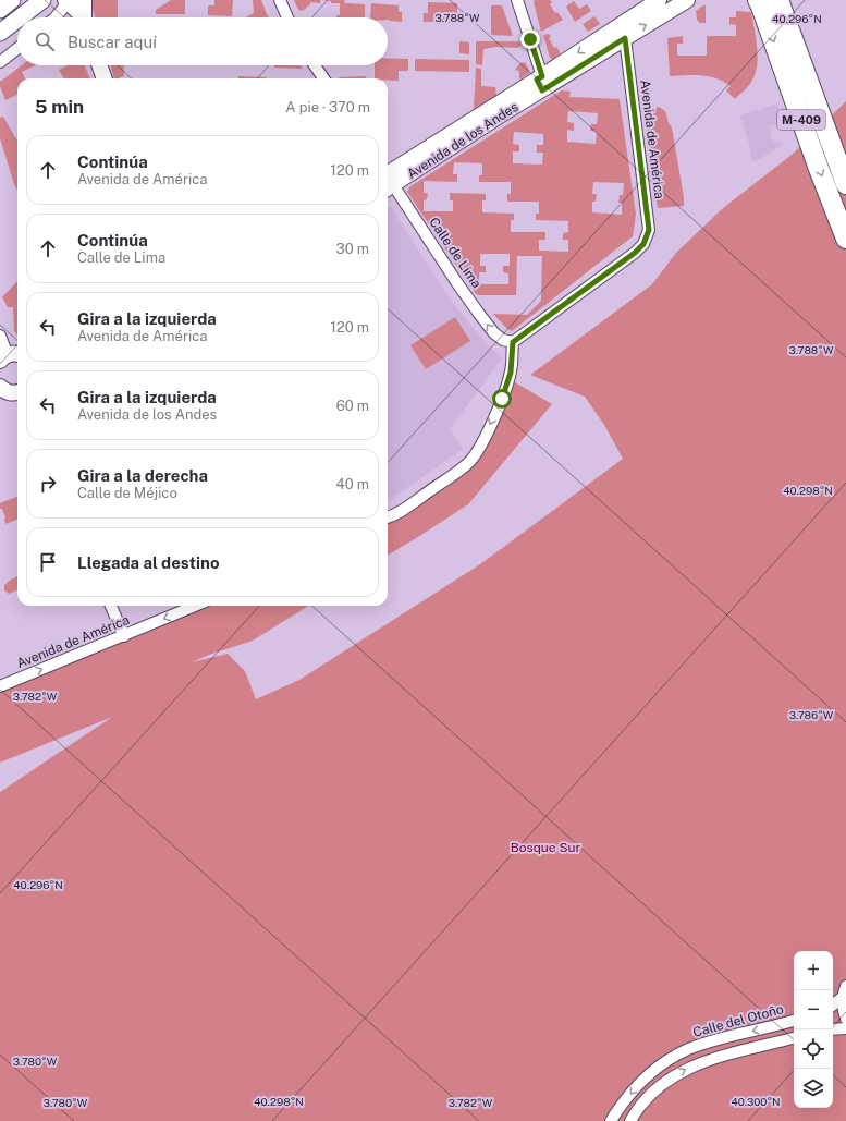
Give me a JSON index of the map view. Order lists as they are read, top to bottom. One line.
{"streets":{"highway":["M-409"],"main road":["Avenida de los Andes"],"street":["Avenida de América","Calle de Lima","Calle del Otoño"]},"crossings":[["Avenida de América","Avenida de los Andes"],["Avenida de América","Calle de Lima"]],"one_way":["Calle de Lima"],"parks":["Bosque Sur"],"page":{"search":"Buscar aquí","heading":["5 min","A pie · 370 m"],"list":[["Continúa","Avenida de América","120 m"],["Continúa","Calle de Lima","30 m"],["Gira a la izquierda","Avenida de América","120 m"],["Gira a la izquierda","Avenida de los Andes","60 m"],["Gira a la derecha","Calle de Méjico","40 m"],"Llegada al destino"],"map_buttons":["+","−"]},"coordinates":["3.788°W","40.296°N","40.298°N","3.782°W","3.786°W","3.780°W","40.300°N"]}
